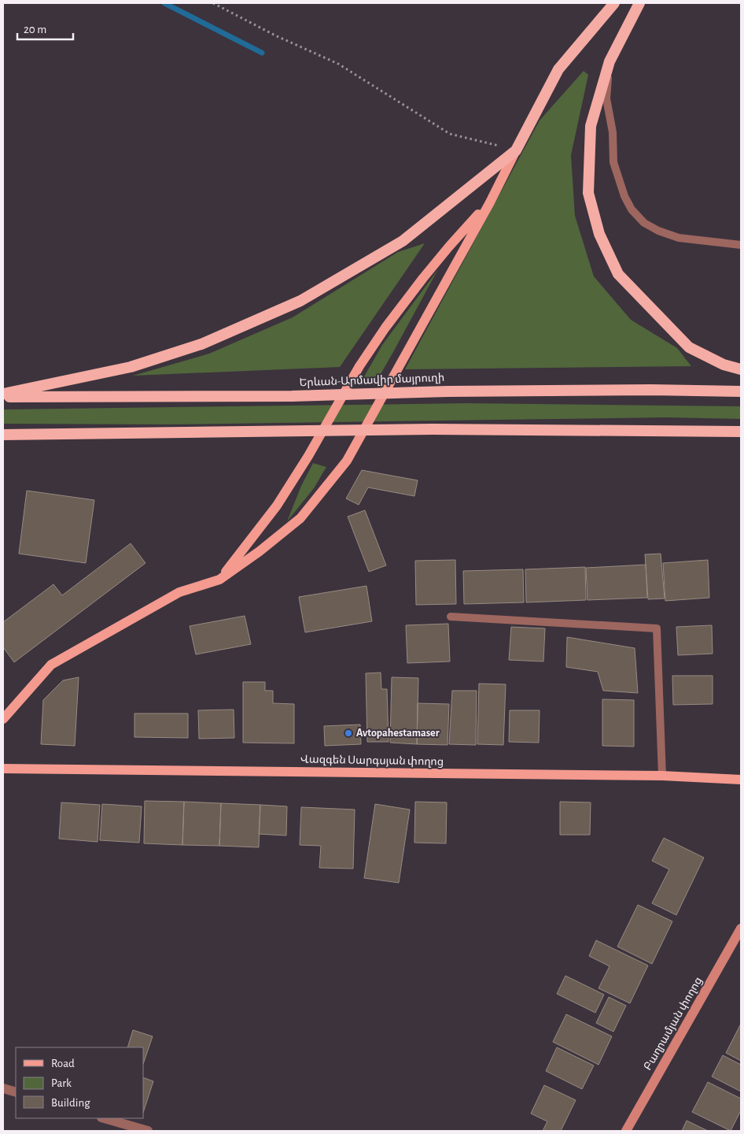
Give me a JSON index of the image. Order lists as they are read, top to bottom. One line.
{"streets":{"highway":["Երևան-Արմավիր մայրուղի"],"main road":["Վազգեն Սարգսյան փողոց","Բաղրամյան փողոց"]},"places":["Avtopahestamaser"],"legend":["Road","Park","Building"],"scale_bar":"20 m"}
